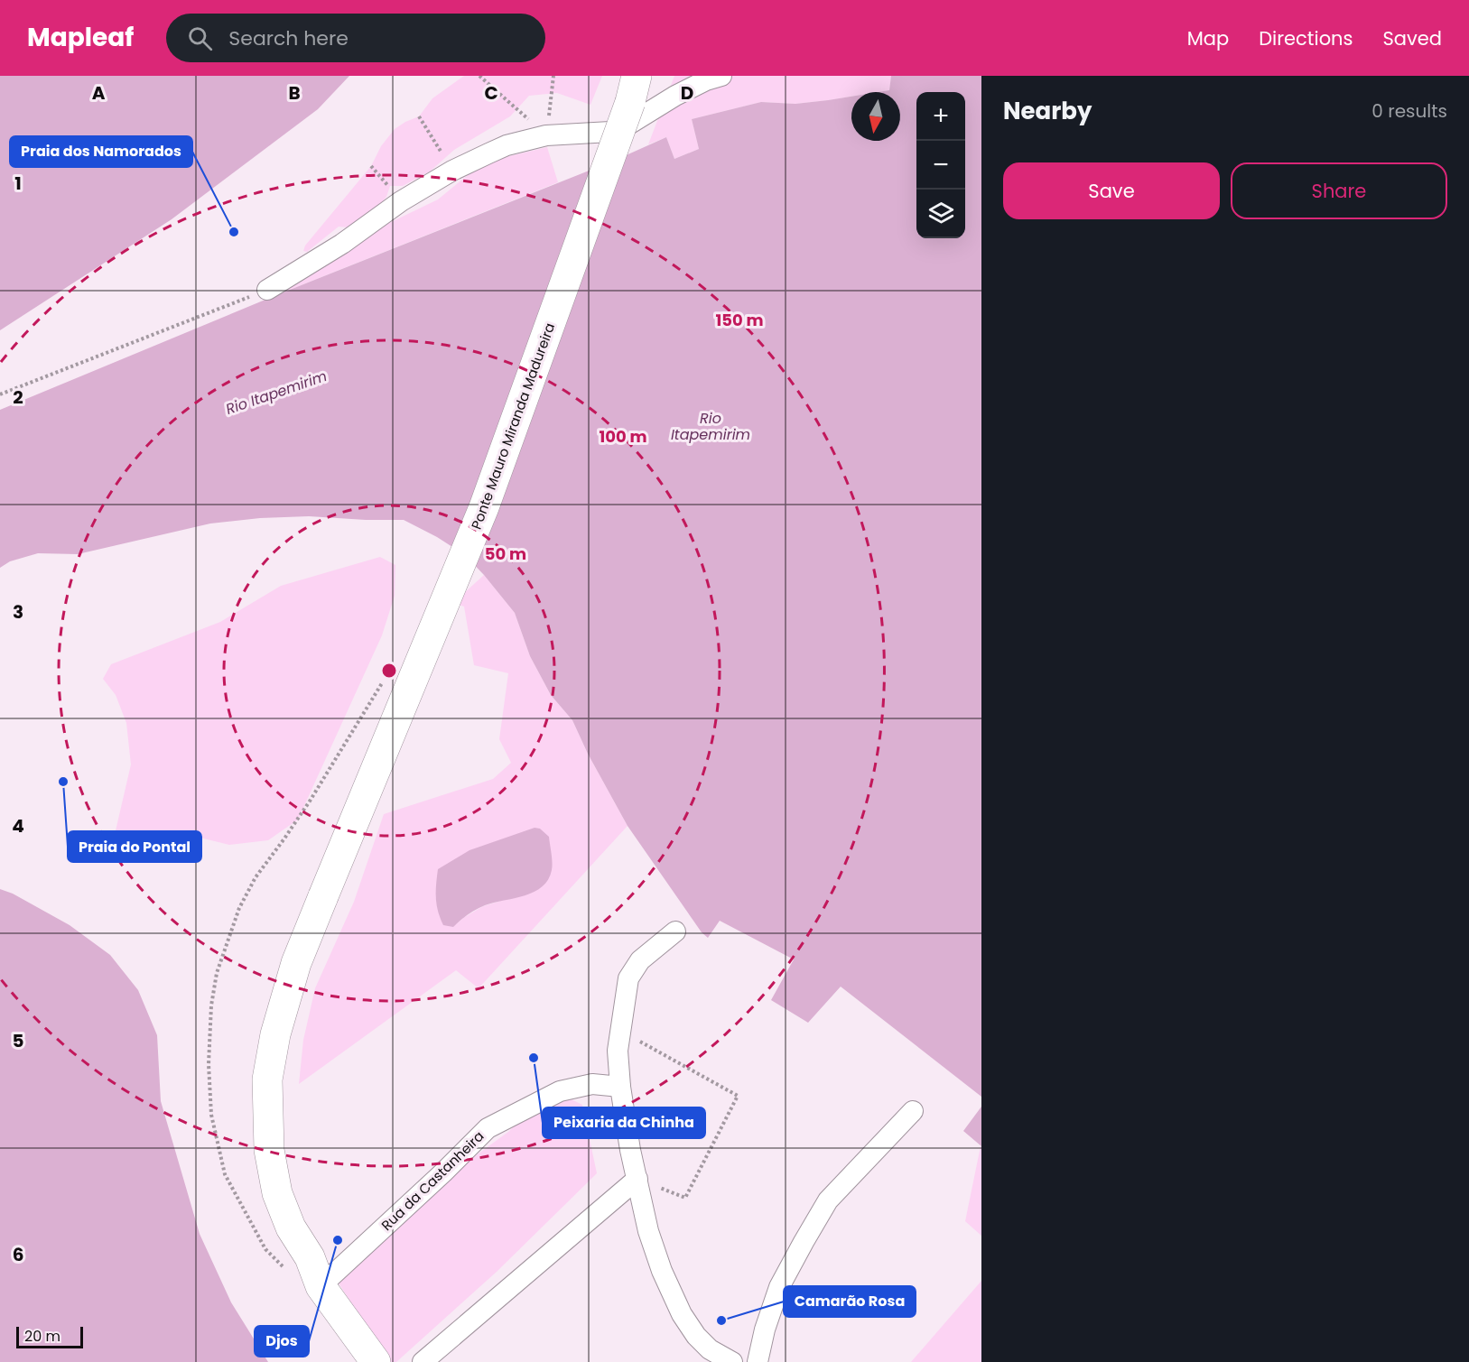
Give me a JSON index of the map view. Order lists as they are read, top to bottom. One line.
{"streets":{"main road":["Ponte Mauro Miranda Madureira"],"street":["Rua da Castanheira"]},"crossings":[["Ponte Mauro Miranda Madureira","Rua da Castanheira"]],"water":["Rio Itapemirim"],"places":["Praia dos Namorados","Praia do Pontal","Peixaria da Chinha","Djos","Camarão Rosa"],"scale_bar":"20 m","north":"bottom","page":{"header":"Mapleaf","search":"Search here","nav":["Map","Directions","Saved"],"heading":["Nearby","0 results"],"map_buttons":["+","−"],"buttons":["Save","Share"],"scale":"20 m"},"grid":{"columns":["A","B","C","D"],"rows":["1","2","3","4","5","6"]},"rings":["150 m","100 m","50 m"]}
